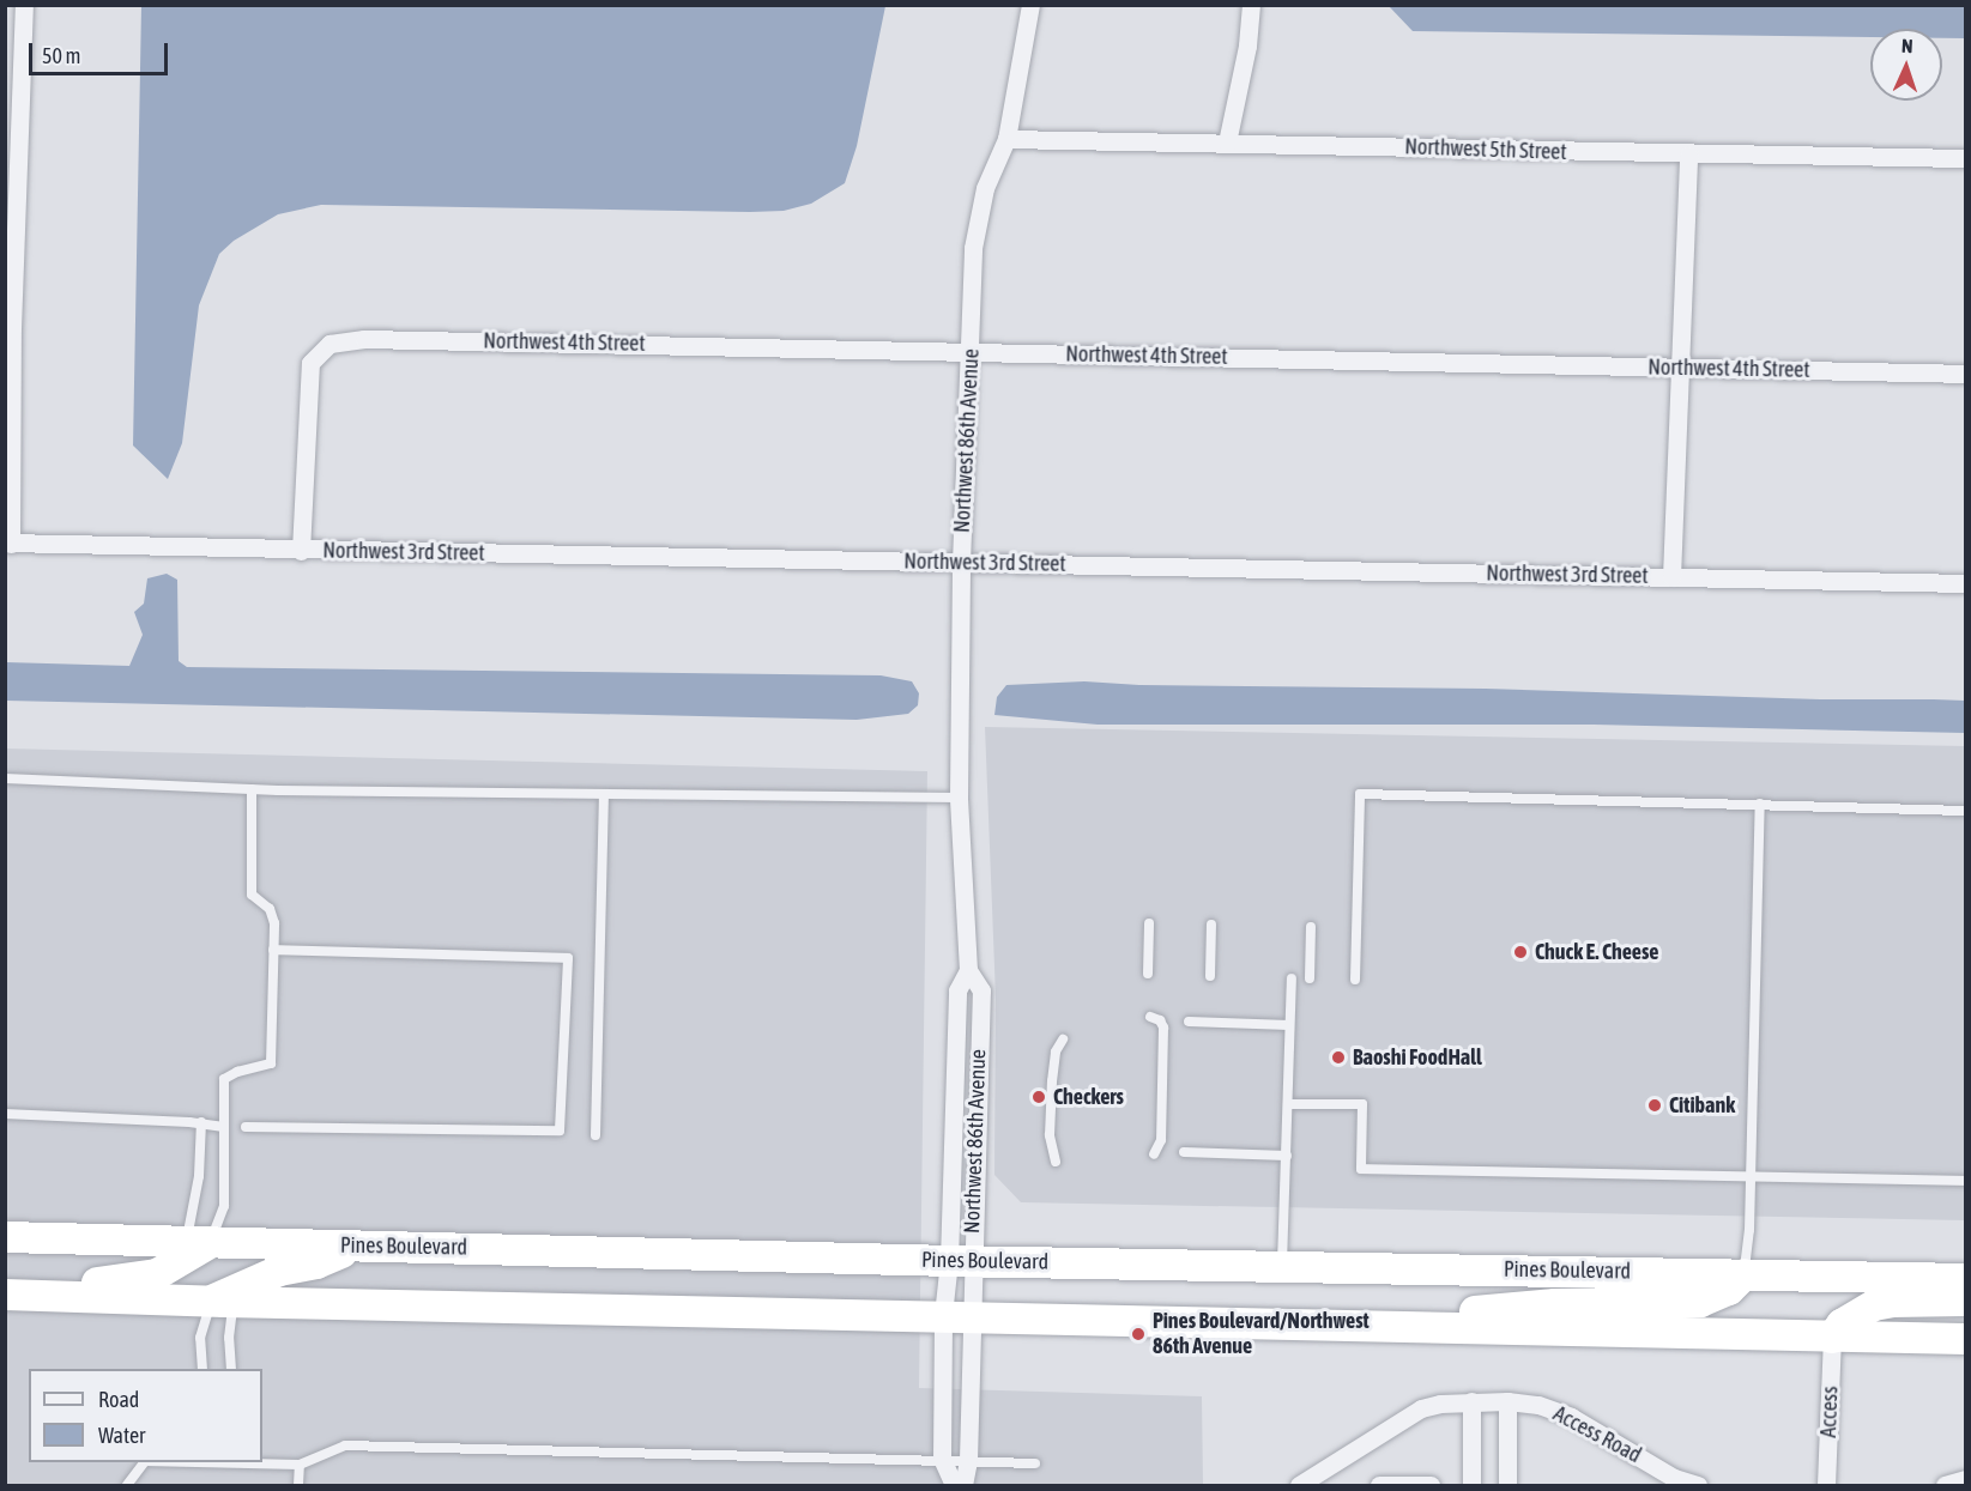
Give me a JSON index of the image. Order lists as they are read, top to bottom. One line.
{"streets":{"highway":["Pines Boulevard"],"street":["Northwest 5th Street","Northwest 4th Street","Northwest 86th Avenue","Northwest 3rd Street","Access","Access Road"]},"crossings":[["Northwest 5th Street","Northwest 86th Avenue"],["Northwest 4th Street","Northwest 86th Avenue"],["Northwest 4th Street","Northwest 3rd Street"],["Northwest 86th Avenue","Northwest 3rd Street"],["Northwest 86th Avenue","Pines Boulevard"]],"places":["Chuck E. Cheese","Baoshi FoodHall","Checkers","Citibank","Pines Boulevard/Northwest 86th Avenue"],"legend":["Road","Water"],"scale_bar":"50 m","north":"top"}
